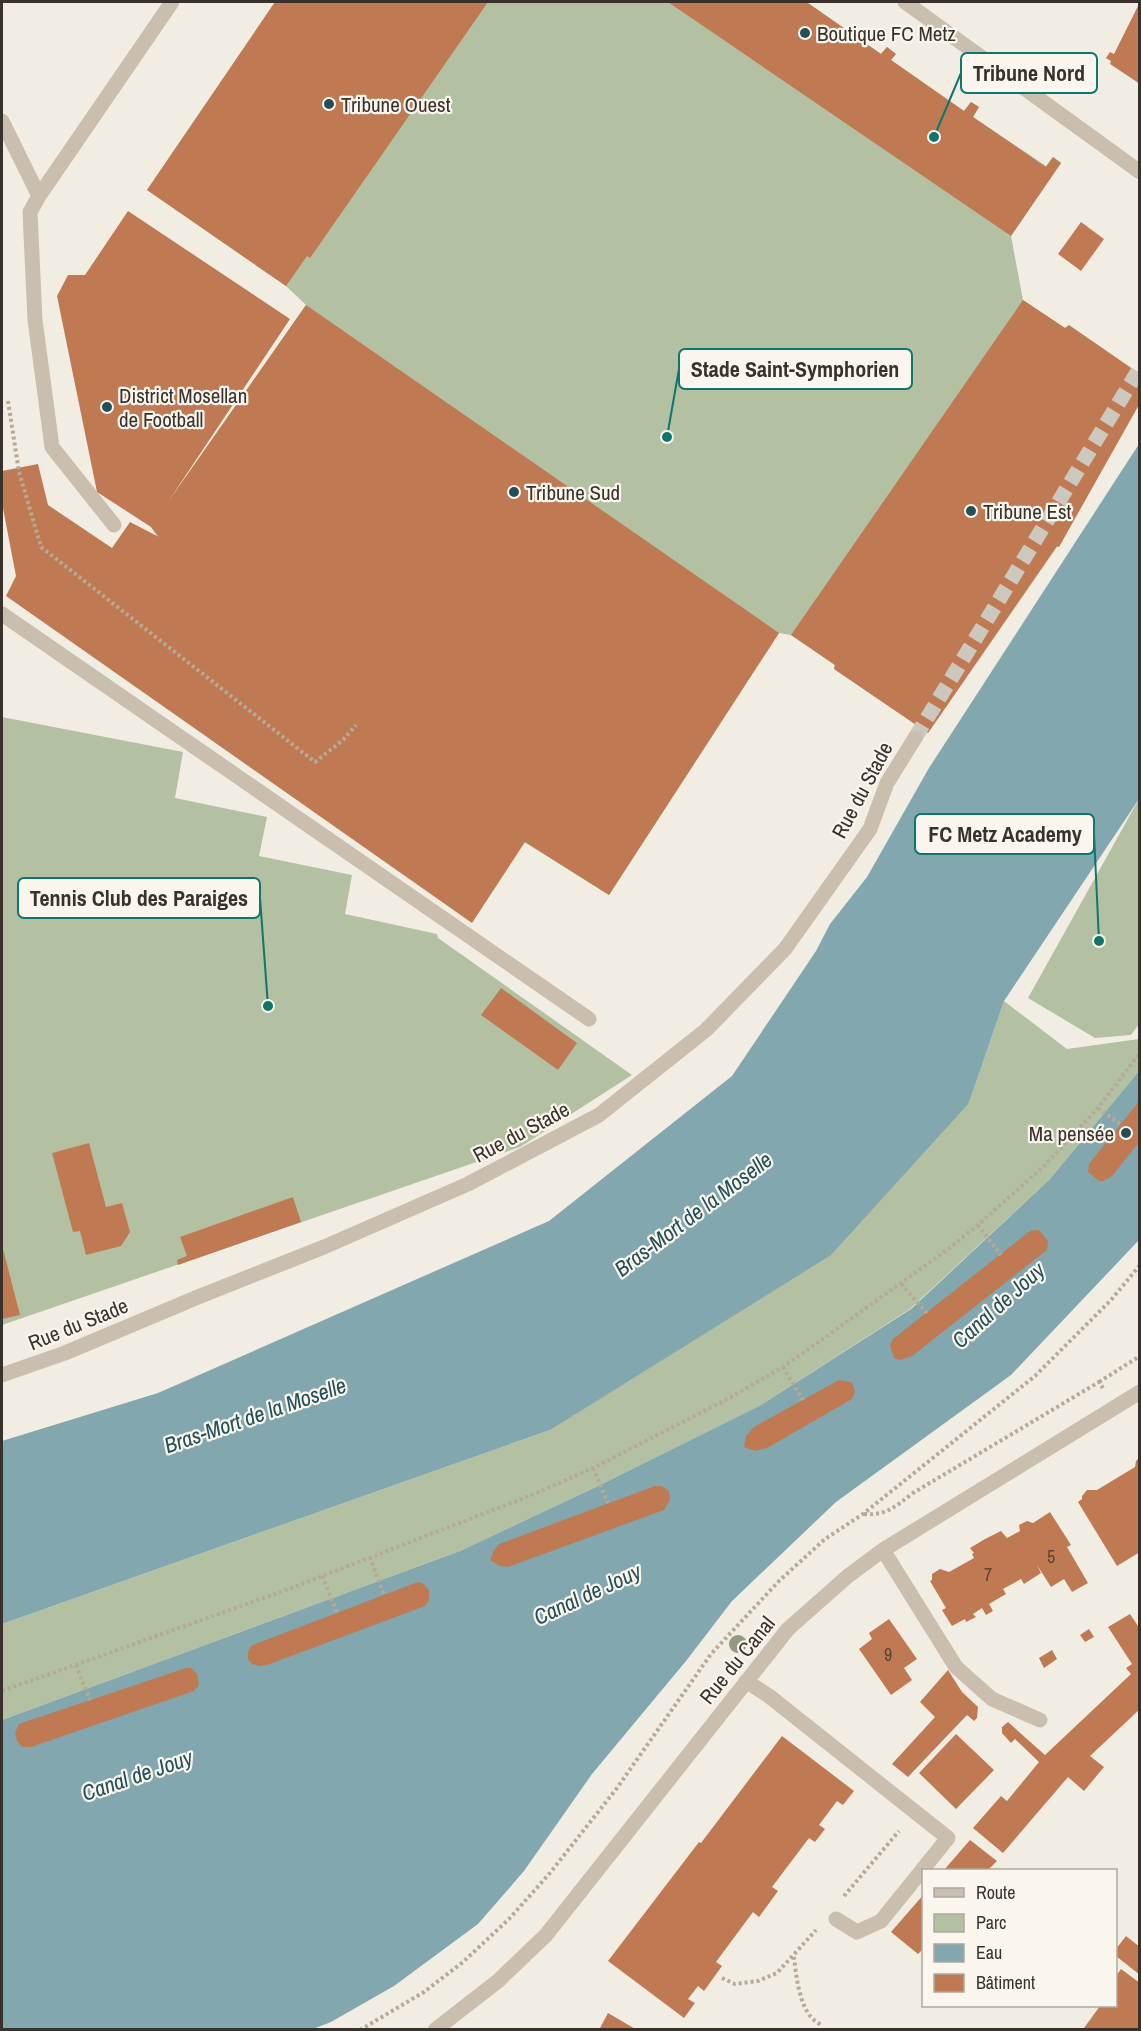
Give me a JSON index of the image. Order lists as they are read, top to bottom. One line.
{"streets":{"street":["Rue du Stade","Rue du Canal"]},"water":["Bras-Mort de la Moselle","Canal de Jouy"],"places":["Boutique FC Metz","Tribune Ouest","Tribune Nord","District Mosellan de Football","Stade Saint-Symphorien","Tribune Sud","Tribune Est","FC Metz Academy","Tennis Club des Paraiges","Ma pensée"],"house_numbers":["5","7","9"],"legend":["Route","Parc","Eau","Bâtiment"]}
